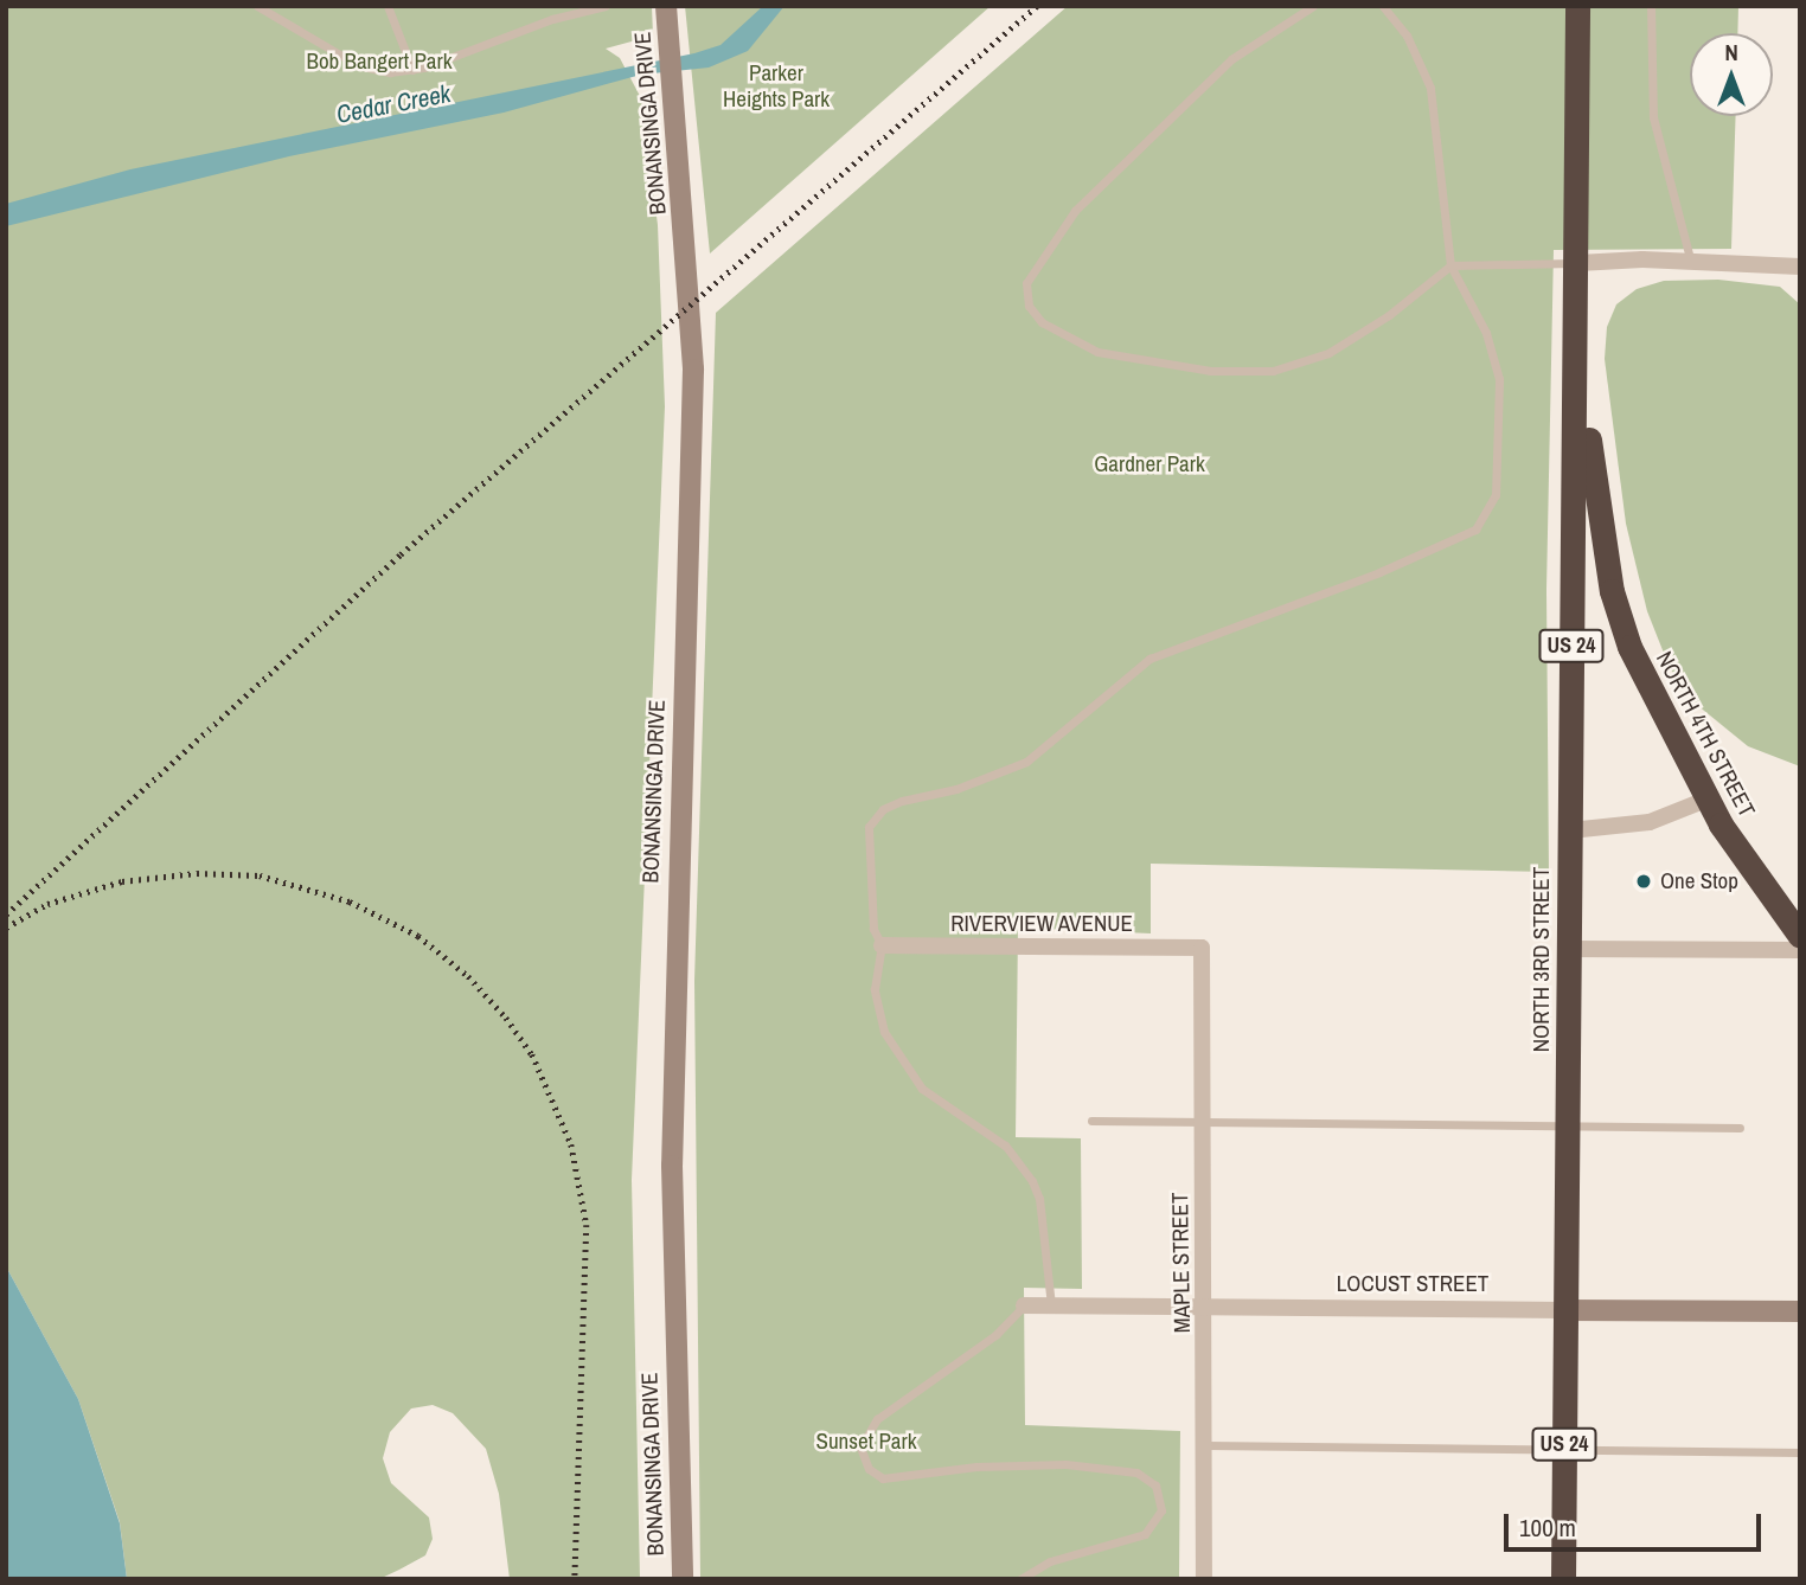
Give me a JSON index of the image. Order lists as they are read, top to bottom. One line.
{"streets":{"highway":["US 24","NORTH 4TH STREET","NORTH 3RD STREET"],"street":["BONANSINGA DRIVE","RIVERVIEW AVENUE","MAPLE STREET","LOCUST STREET"]},"crossings":[["US 24","NORTH 4TH STREET"],["US 24","NORTH 3RD STREET"],["NORTH 4TH STREET","NORTH 3RD STREET"],["RIVERVIEW AVENUE","MAPLE STREET"],["NORTH 3RD STREET","LOCUST STREET"],["MAPLE STREET","LOCUST STREET"]],"water":["Cedar Creek"],"parks":["Bob Bangert Park","Parker Heights Park","Gardner Park","Sunset Park"],"places":["One Stop"],"scale_bar":"100 m","north":"top"}
